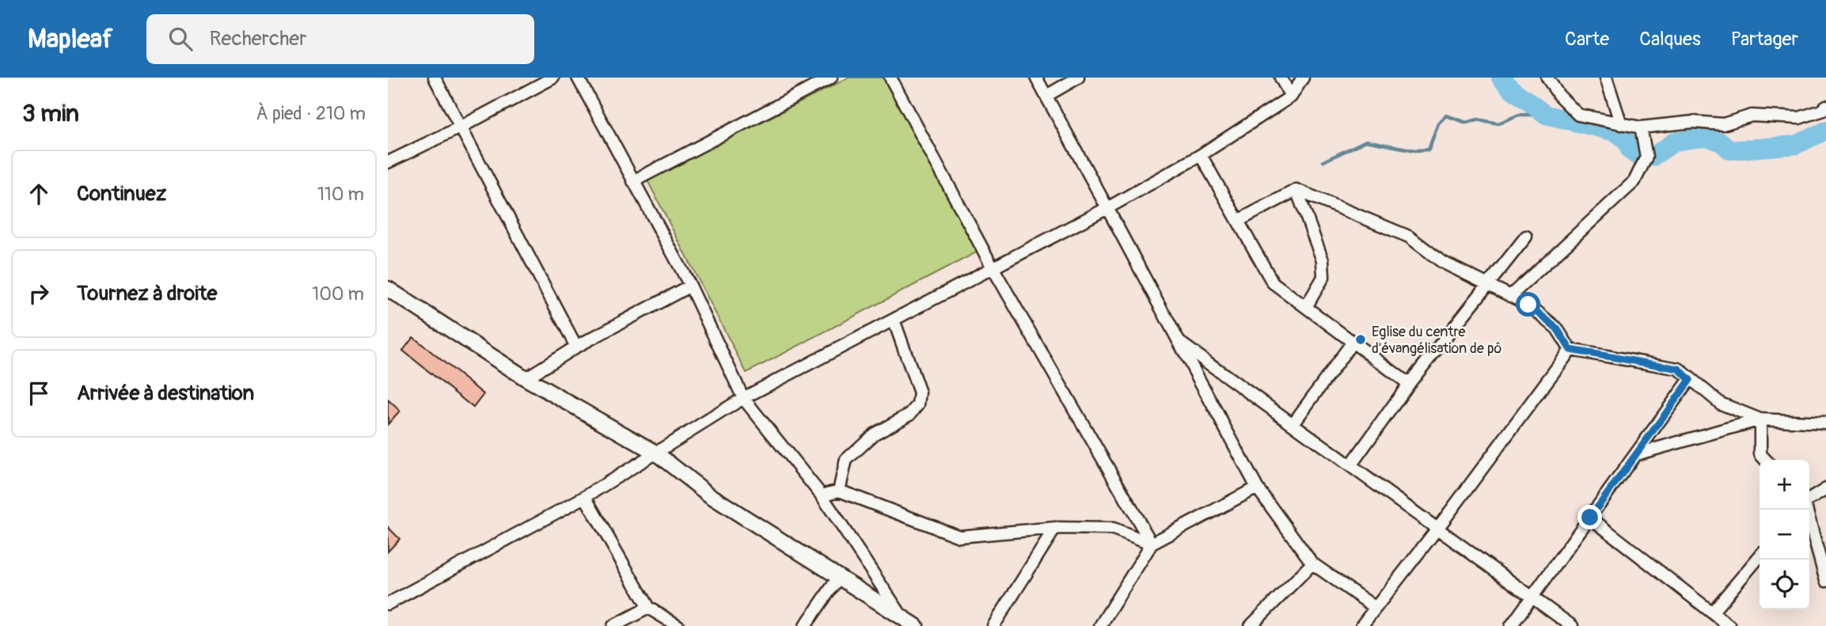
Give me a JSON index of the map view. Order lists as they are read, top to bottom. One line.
{"places":["Eglise du centre d'évangélisation de pô"],"page":{"header":"Mapleaf","search":"Rechercher","nav":["Carte","Calques","Partager"],"heading":["3 min","À pied · 210 m"],"list":[["Continuez","110 m"],["Tournez à droite","100 m"],"Arrivée à destination"],"map_buttons":["+","−"]}}
